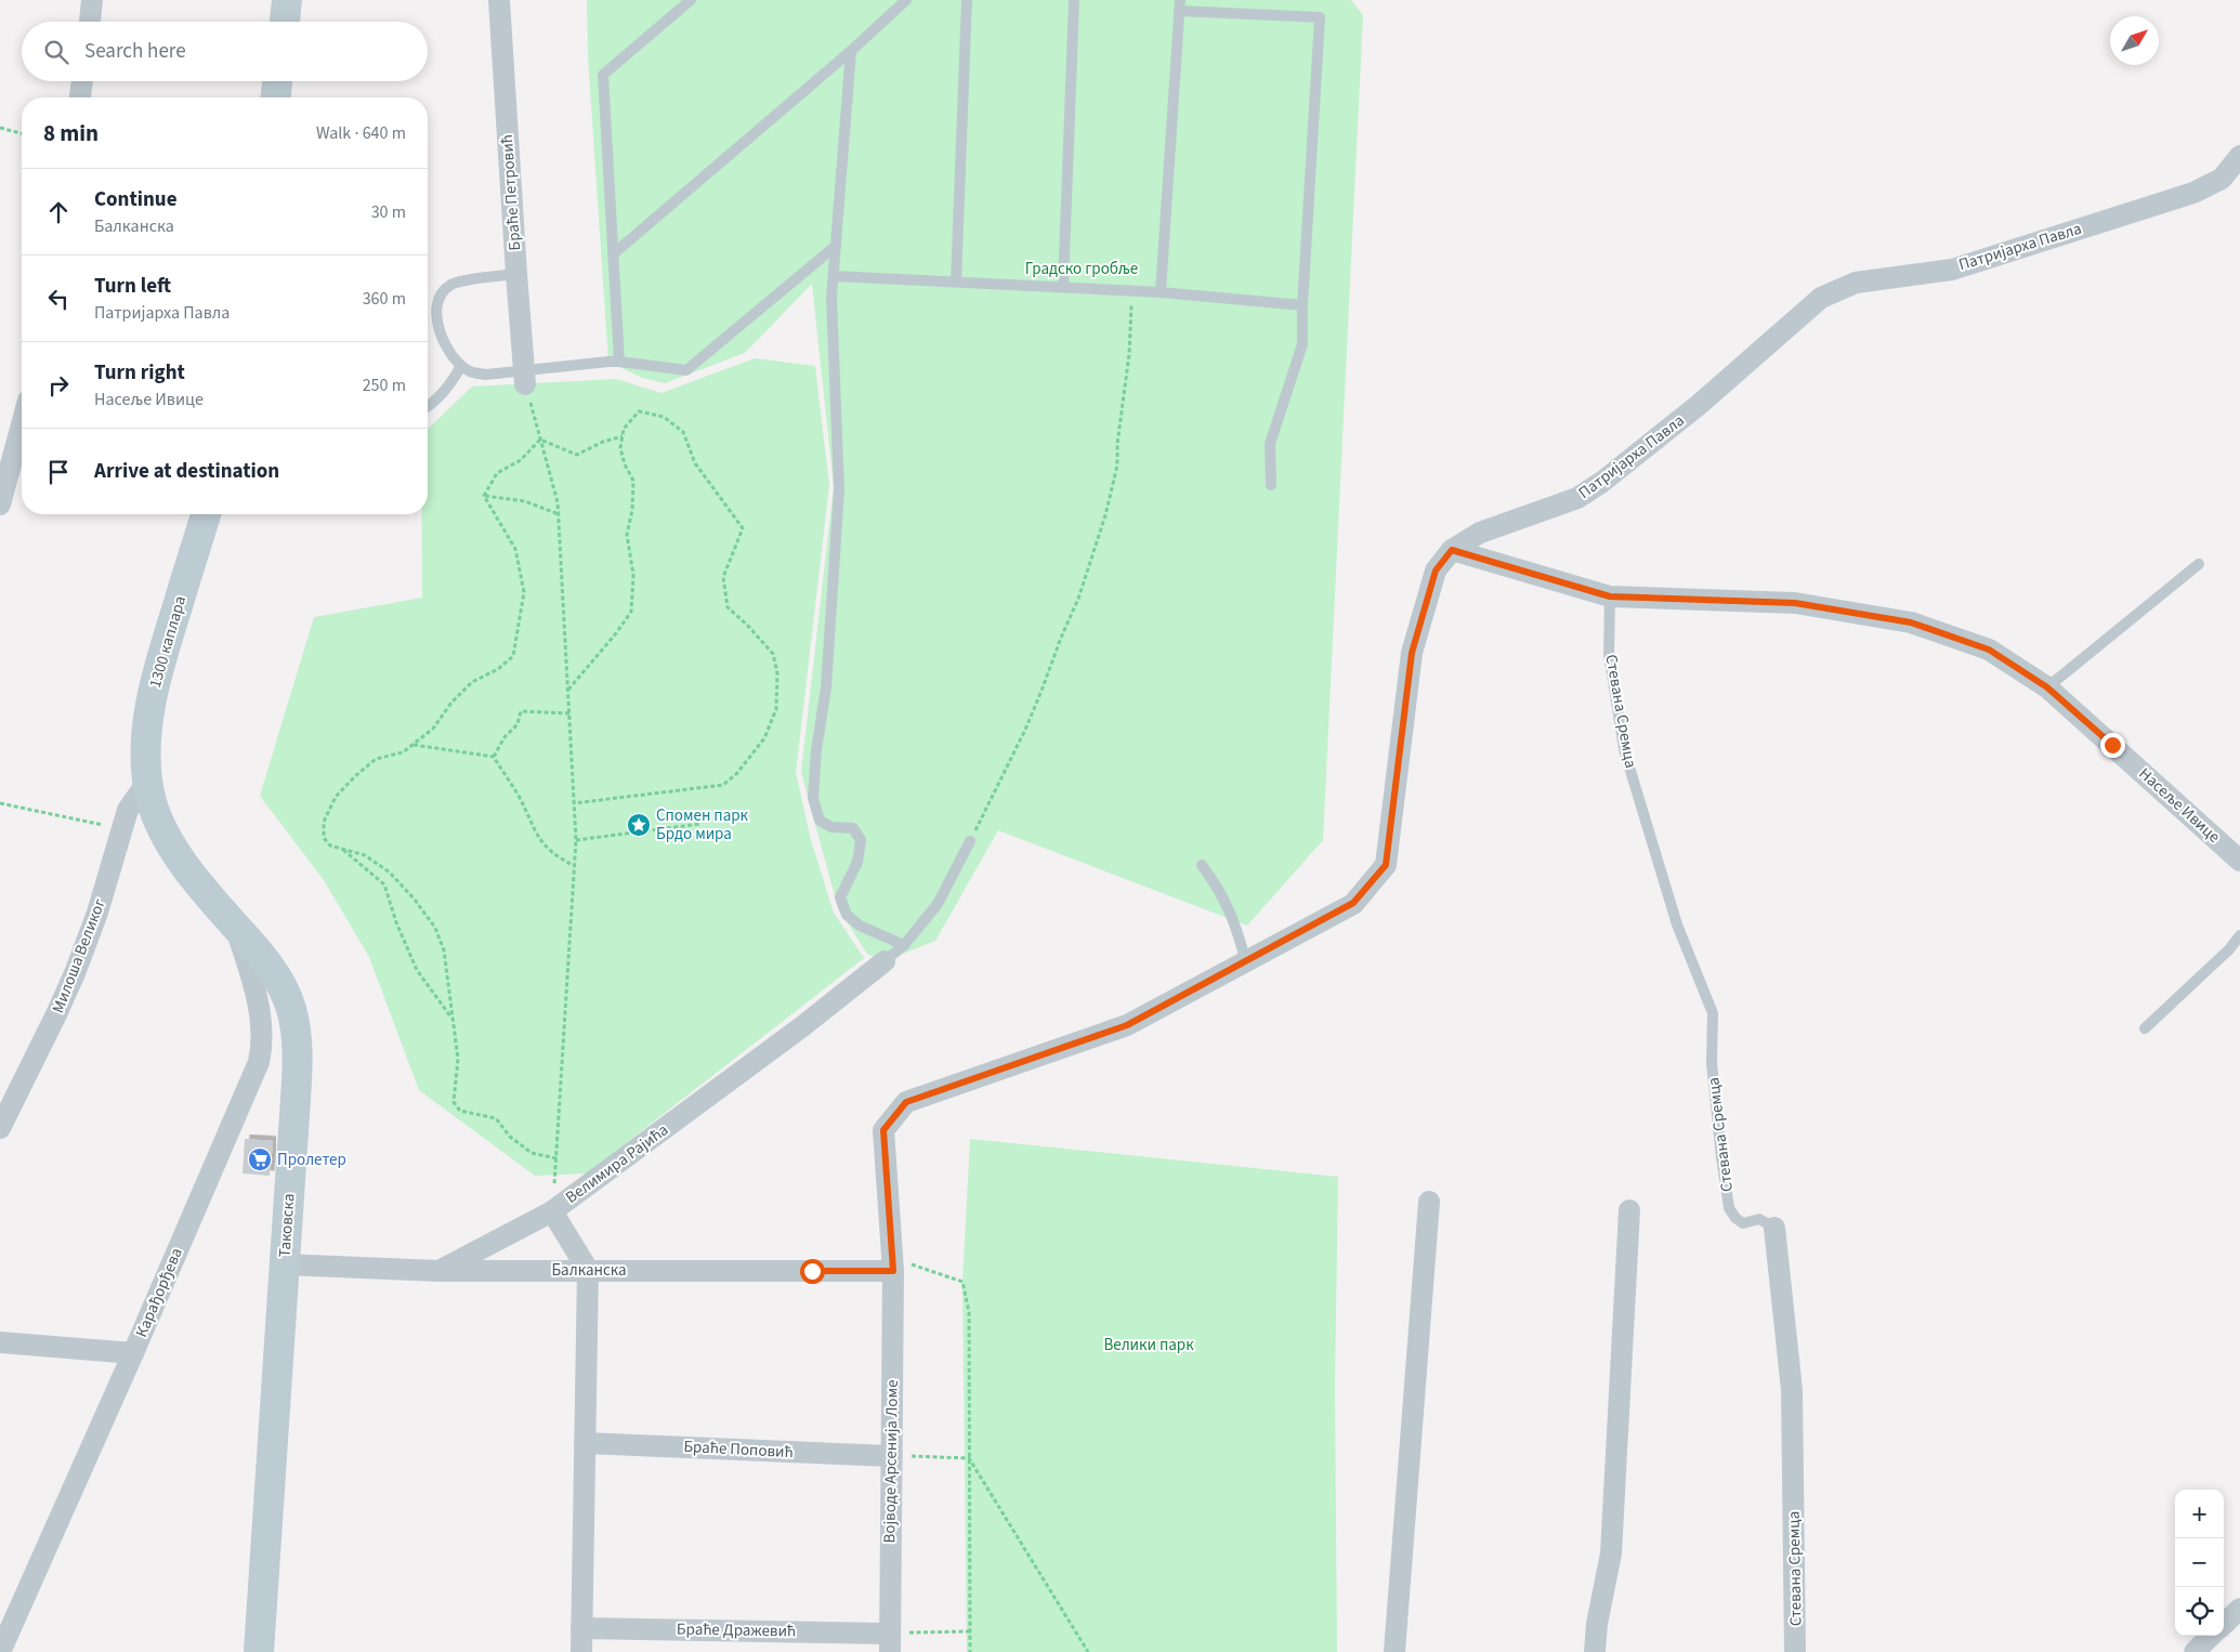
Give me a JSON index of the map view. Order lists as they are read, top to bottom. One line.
{"streets":{"street":["Браће Петровић","Патријарха Павла","1300 каплара","Стевана Сремца","Насеље Ивице","Милоша Великог","Велимира Рајића","Таковска","Балканска","Карађорђева","Браће Поповић","Војводе Арсенија Ломе","Браће Дражевић"]},"crossings":[["Патријарха Павла","Насеље Ивице"],["Патријарха Павла","Балканска"],["Патријарха Павла","Војводе Арсенија Ломе"],["1300 каплара","Милоша Великог"],["1300 каплара","Таковска"],["Стевана Сремца","Насеље Ивице"],["Милоша Великог","Таковска"],["Велимира Рајића","Балканска"],["Таковска","Балканска"],["Таковска","Карађорђева"],["Балканска","Војводе Арсенија Ломе"],["Браће Поповић","Војводе Арсенија Ломе"],["Војводе Арсенија Ломе","Браће Дражевић"]],"parks":["Градско гробље","Велики парк"],"places":{"place":["Спомен парк Брдо мира"],"supermarket":["Пролетер"]},"north":"top right","page":{"search":"Search here","heading":["8 min","Walk · 640 m"],"list":[["Continue","Балканска","30 m"],["Turn left","Патријарха Павла","360 m"],["Turn right","Насеље Ивице","250 m"],"Arrive at destination"],"map_buttons":["+","−"]}}
